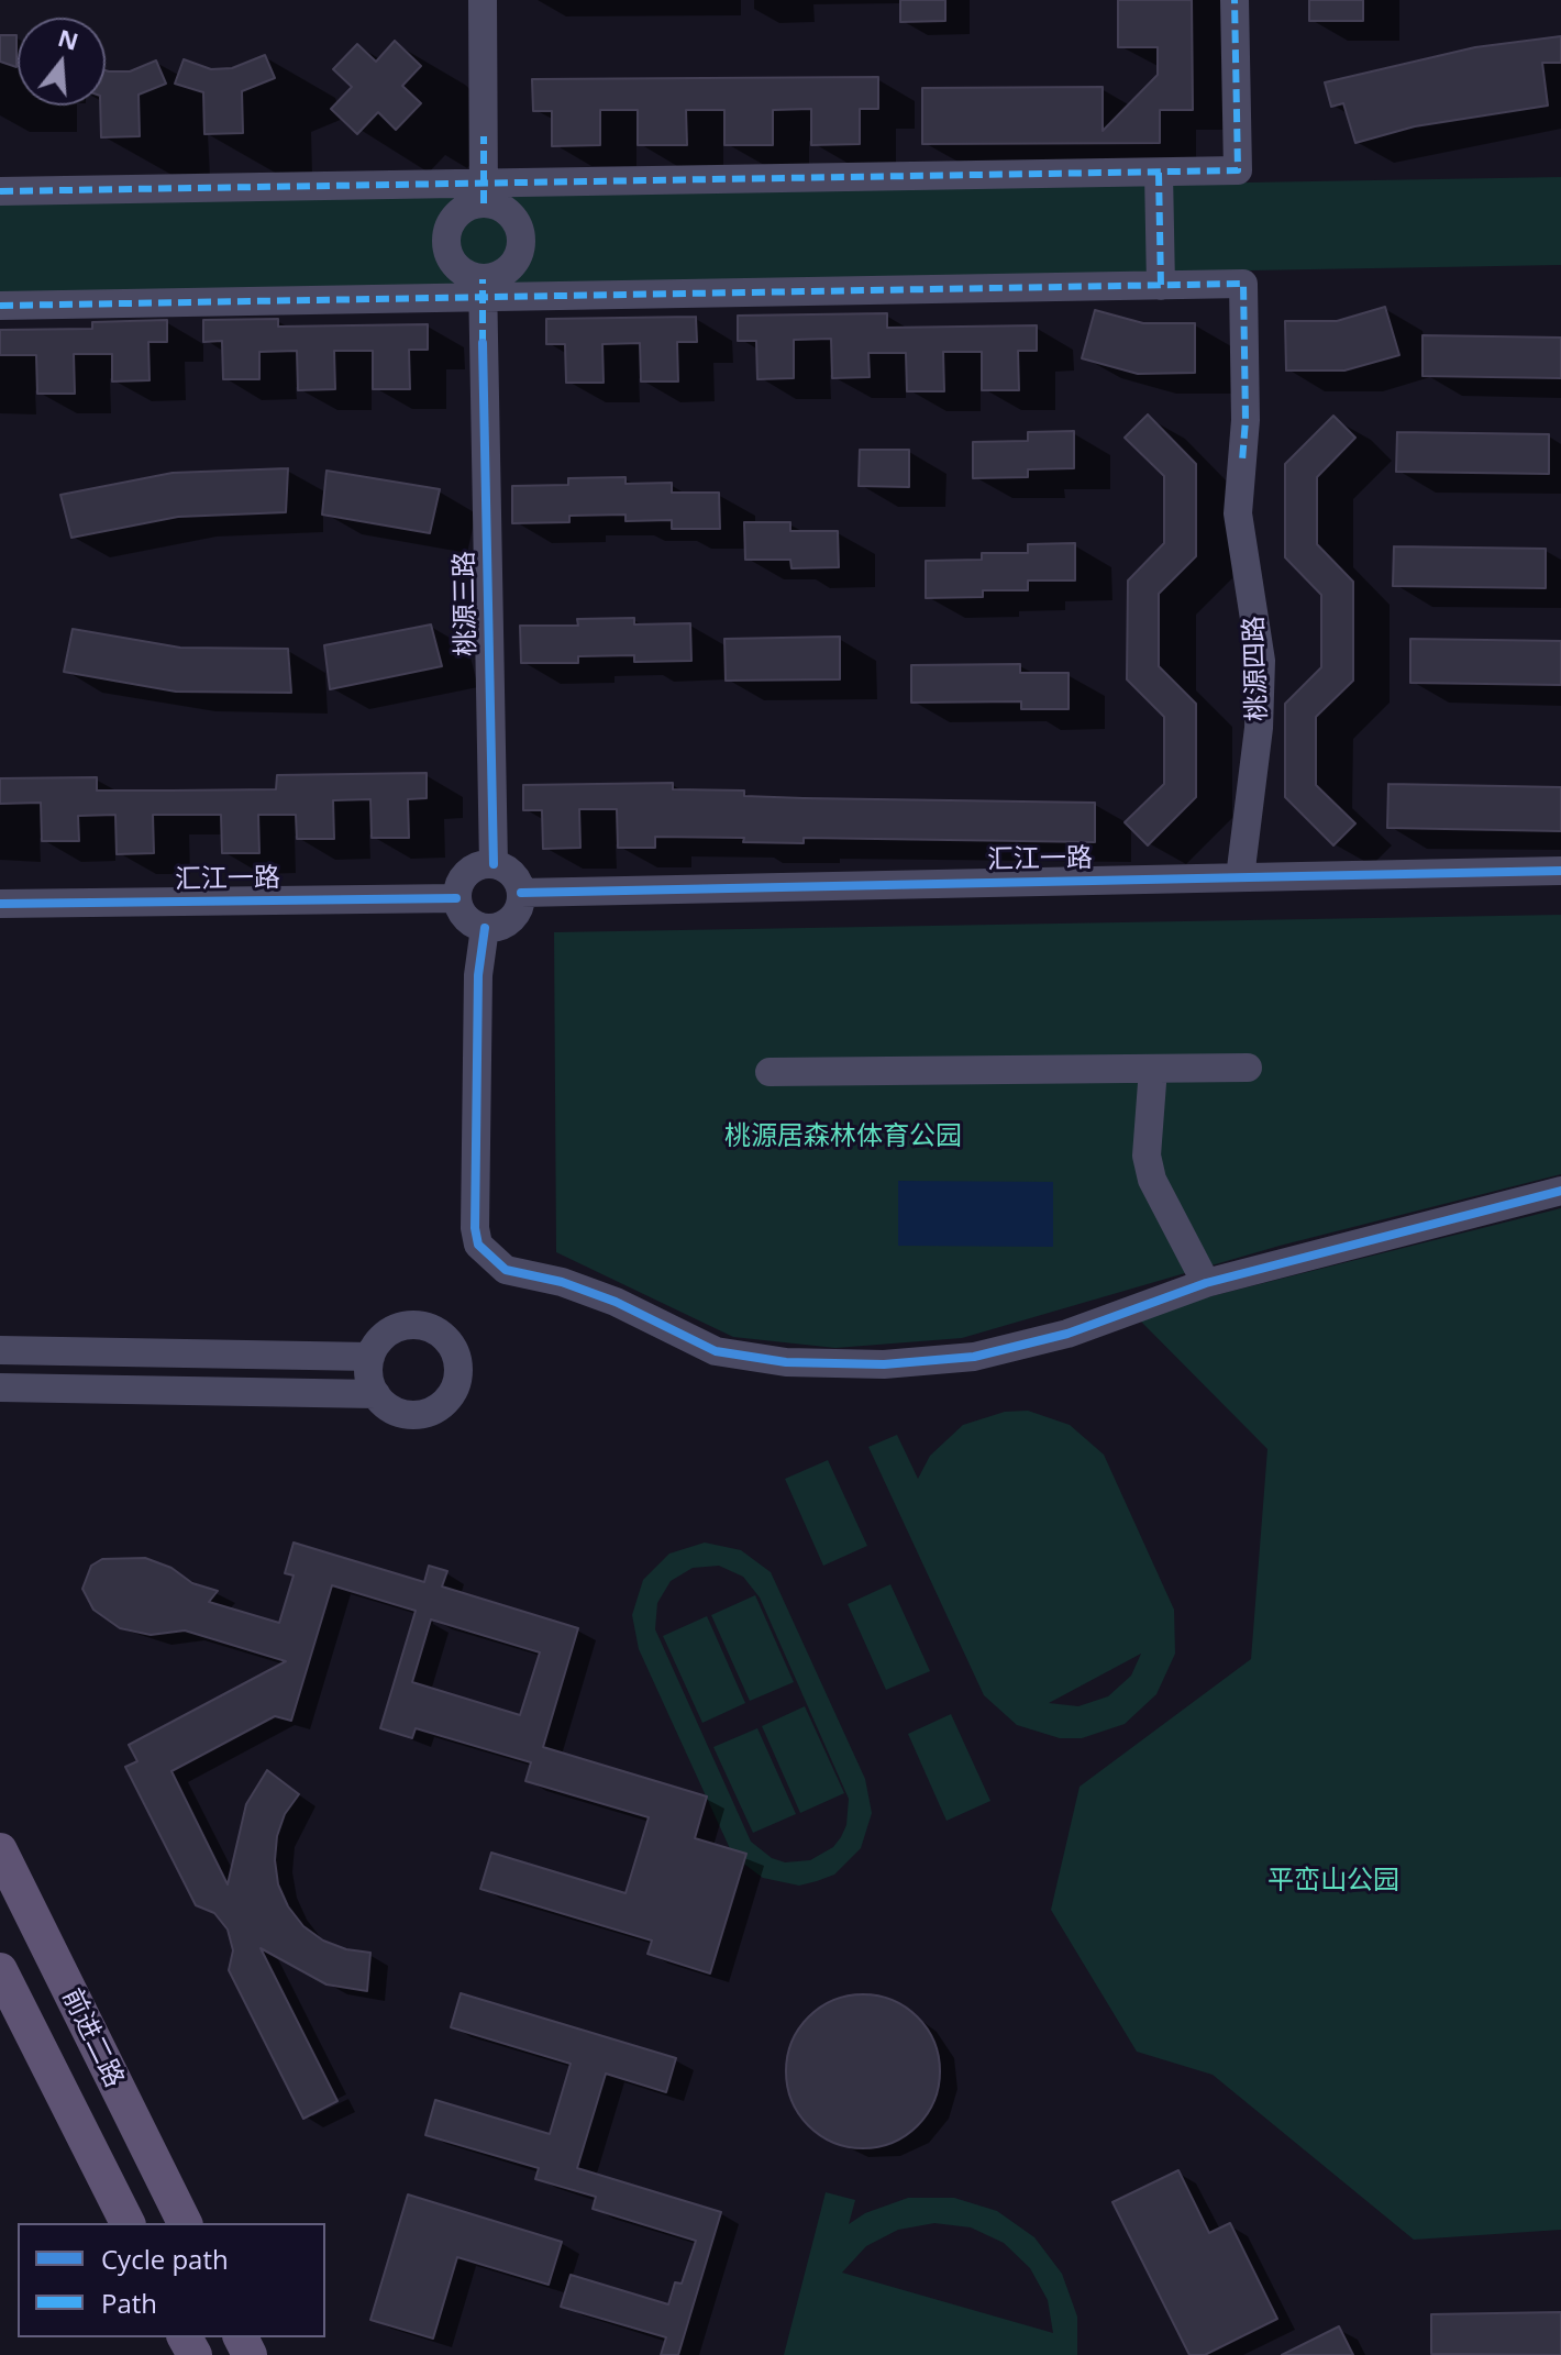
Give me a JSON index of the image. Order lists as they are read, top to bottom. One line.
{"streets":{"main road":["前进二路"],"street":["桃源三路","桃源四路","汇江一路"]},"crossings":[["桃源三路","汇江一路"],["桃源四路","汇江一路"]],"parks":["桃源居森林体育公园","平峦山公园"],"legend":["Cycle path","Path"],"north":"top"}
